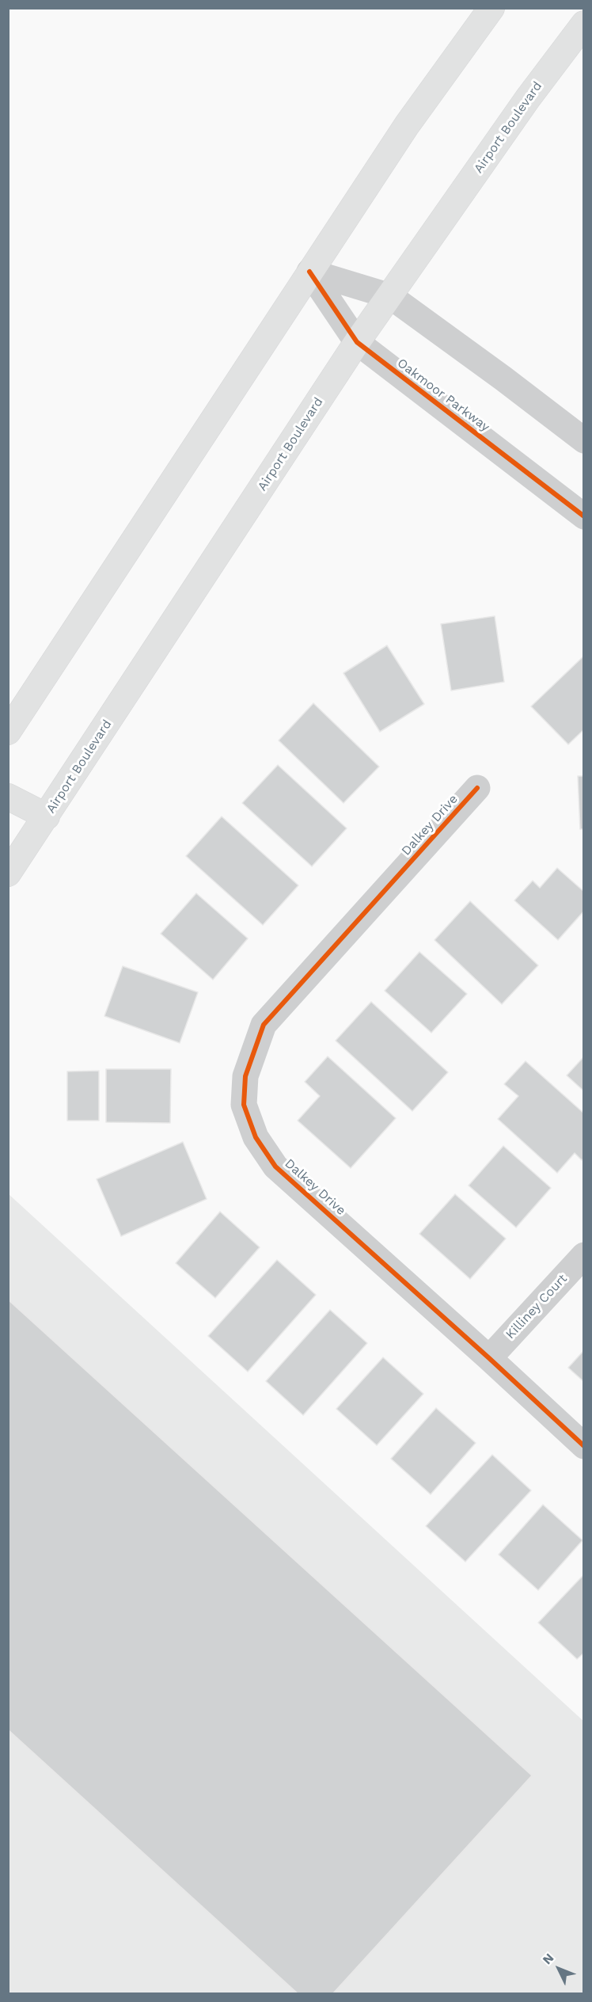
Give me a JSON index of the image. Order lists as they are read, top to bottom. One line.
{"streets":{"main road":["Airport Boulevard"],"street":["Oakmoor Parkway","Dalkey Drive","Killiney Court"]},"crossings":[["Airport Boulevard","Oakmoor Parkway"],["Dalkey Drive","Killiney Court"]],"north":"top left"}
